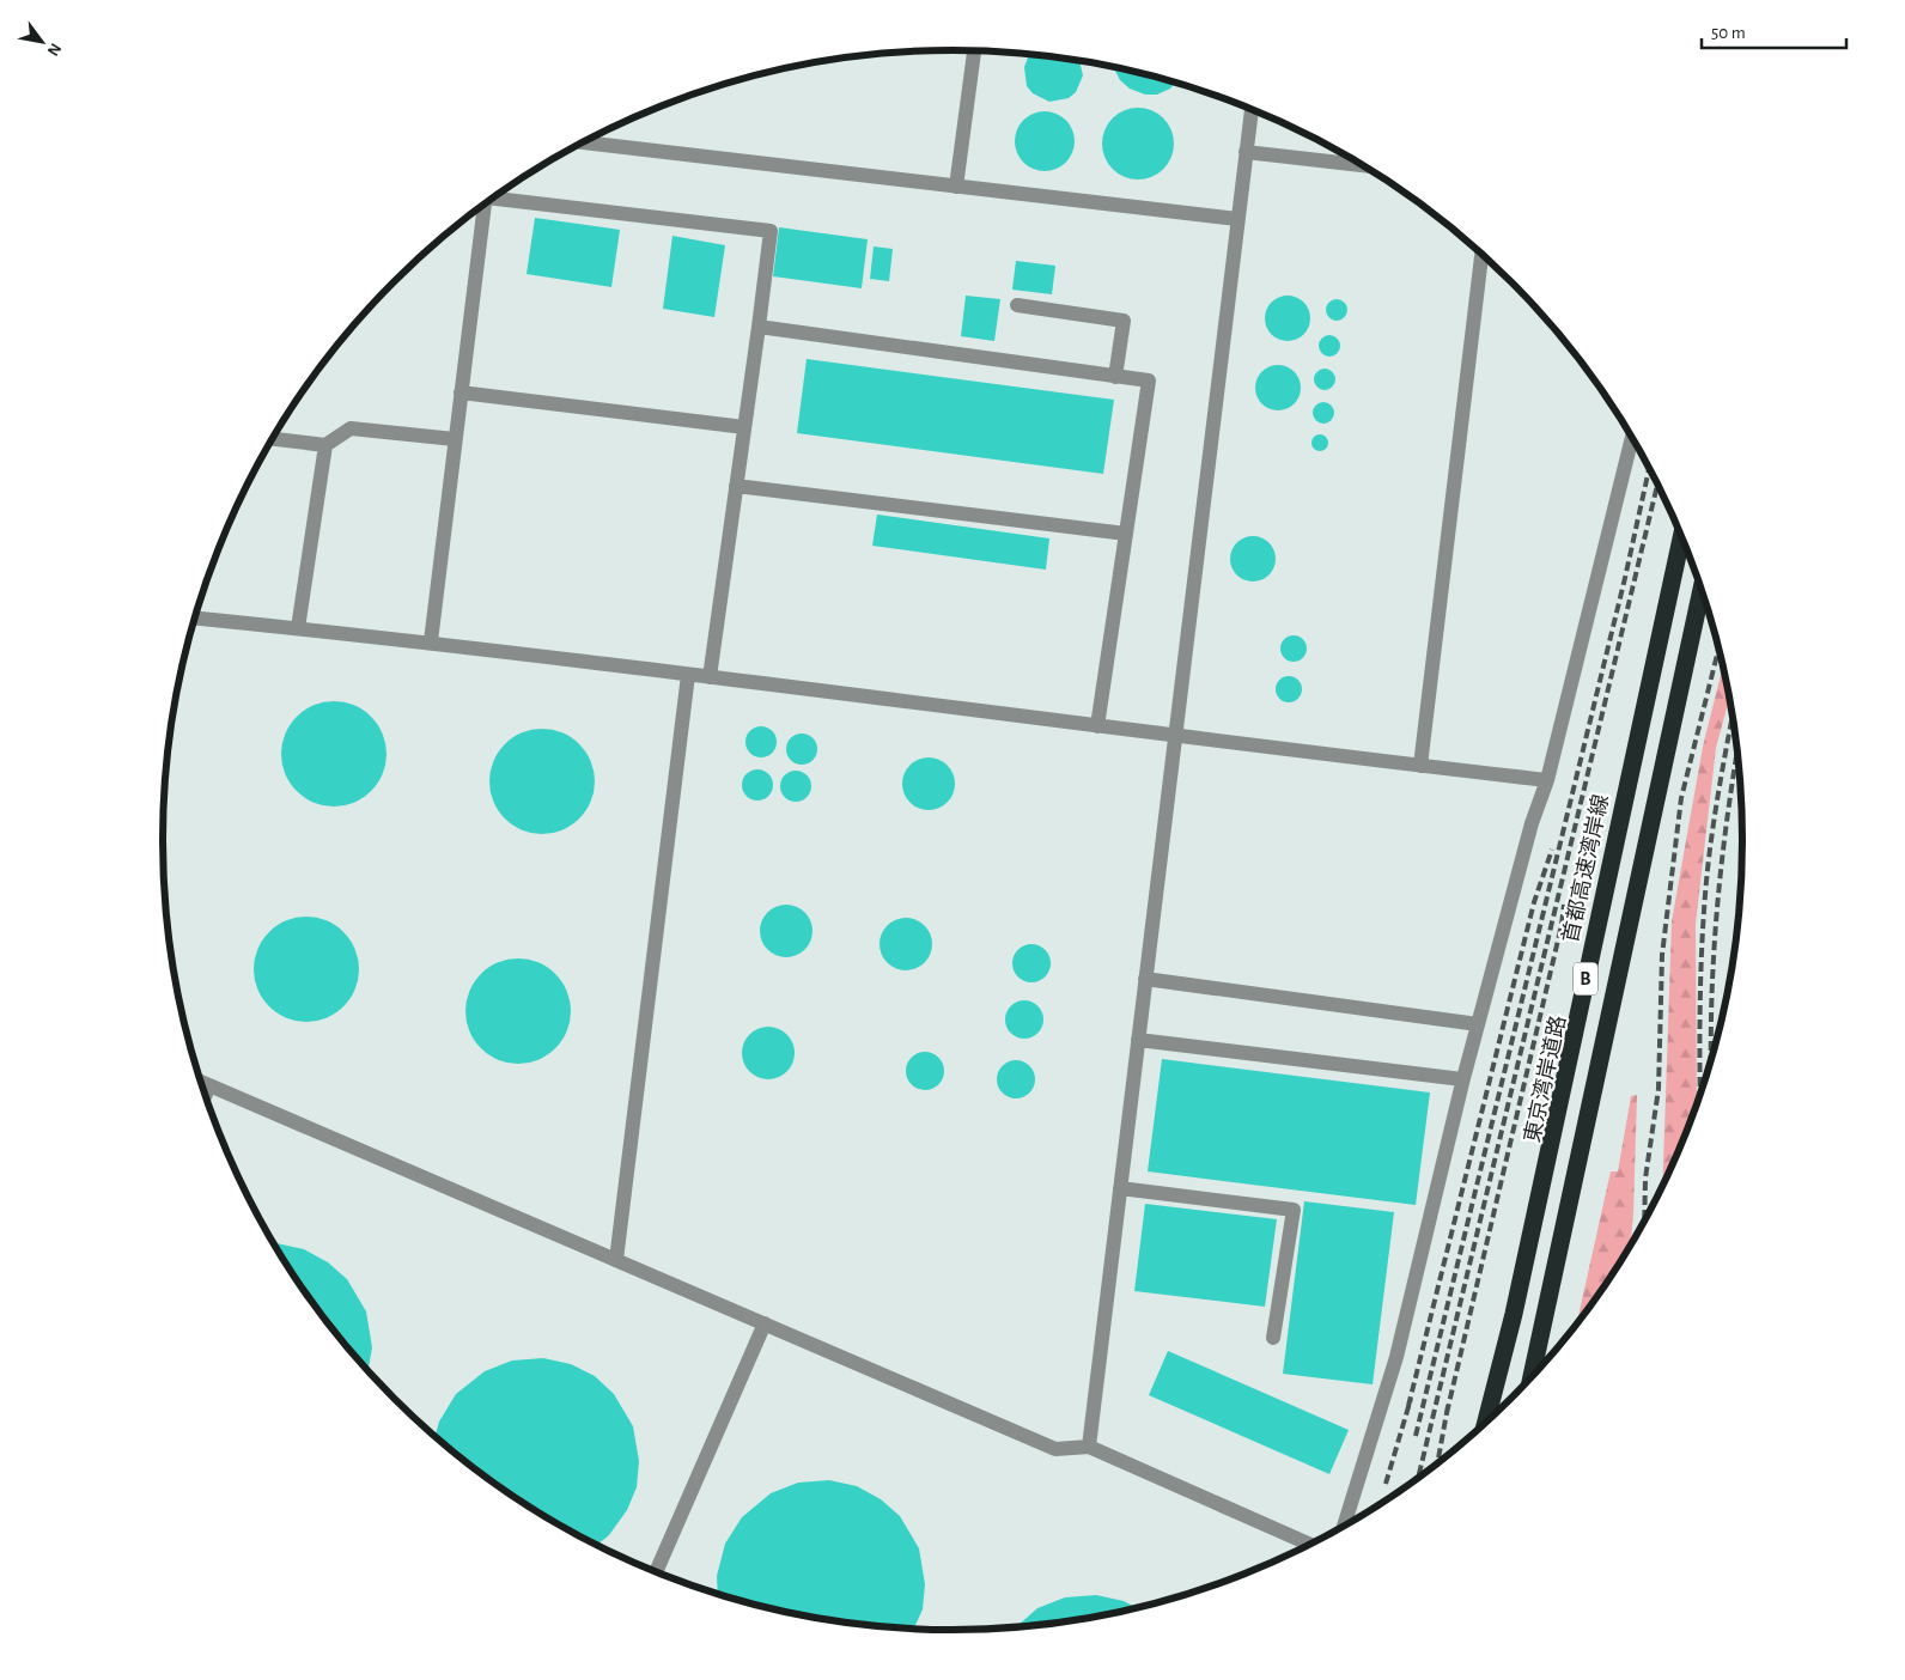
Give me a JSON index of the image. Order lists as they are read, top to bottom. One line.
{"streets":{"highway":["首都高速湾岸線","B","東京湾岸道路"]},"scale_bar":"50 m","north":"bottom right"}
